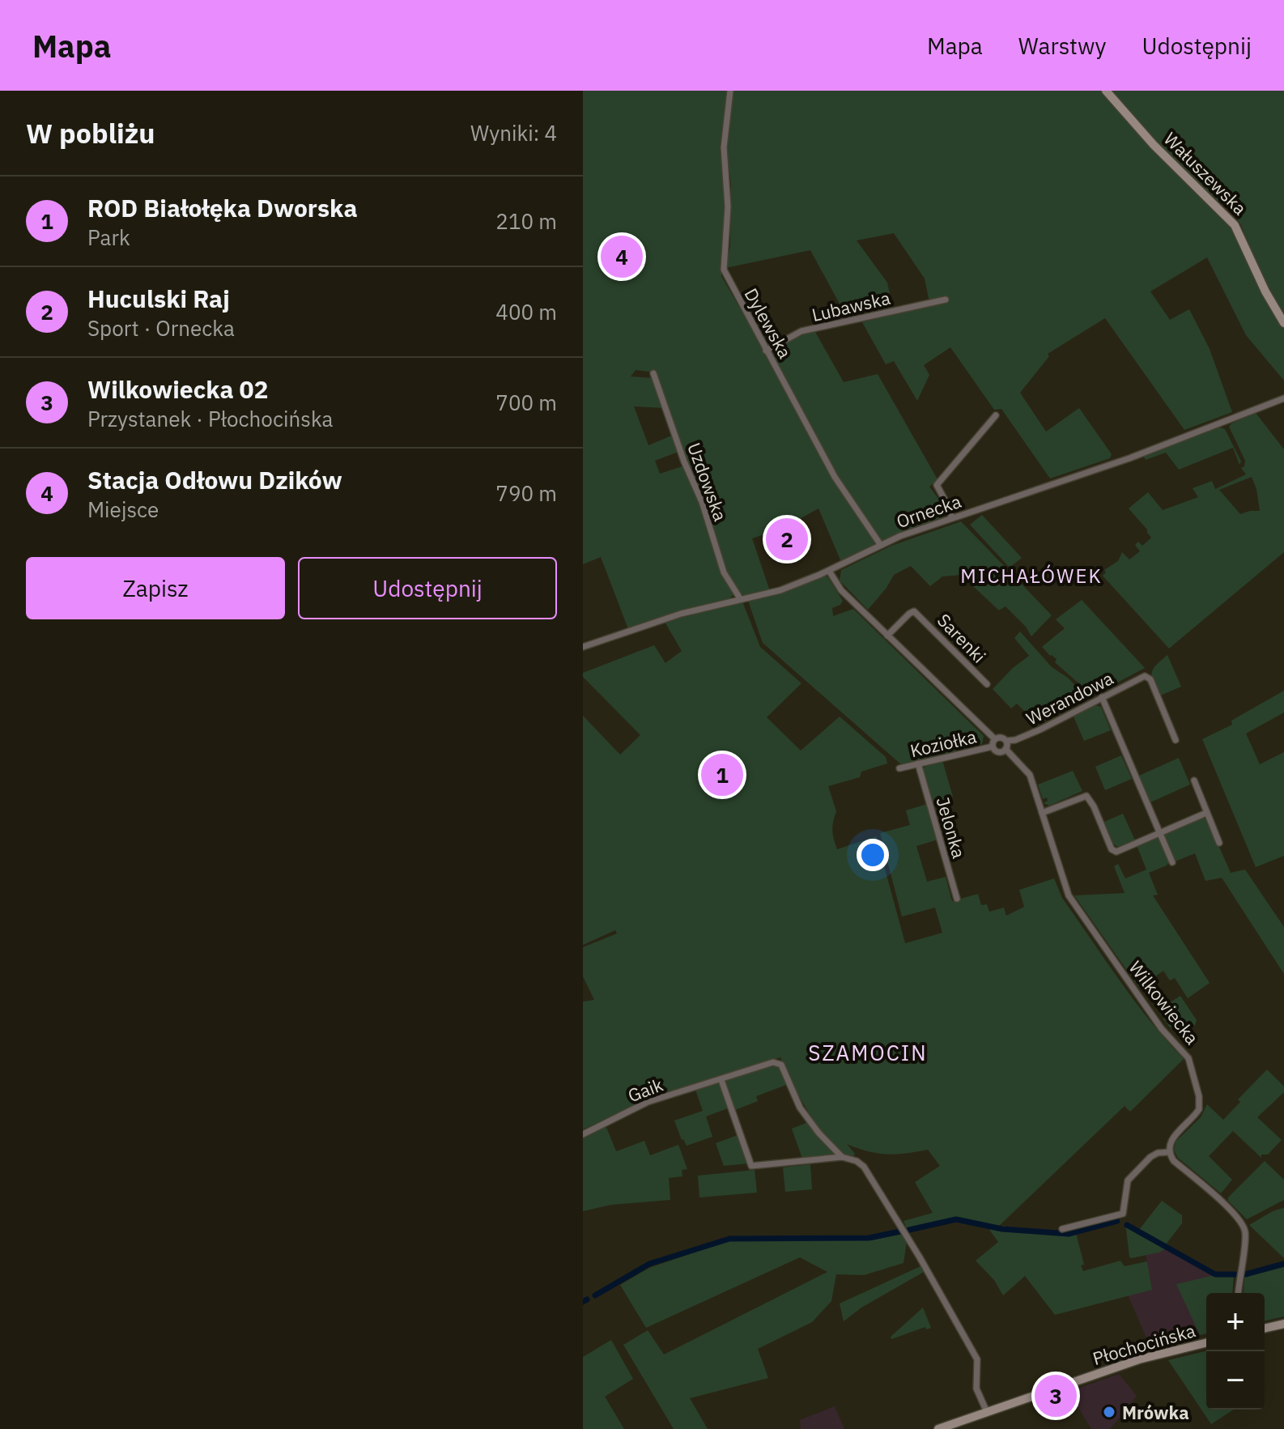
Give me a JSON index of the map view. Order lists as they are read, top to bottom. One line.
{"streets":{"main road":["Wałuszewska","Płochocińska"],"street":["Lubawska","Dylewska","Uzdowska","Ornecka","Sarenki","Werandowa","Koziołka","Jelonka","Wilkowiecka","Gaik"]},"crossings":[["Lubawska","Dylewska"],["Dylewska","Ornecka"],["Uzdowska","Ornecka"],["Koziołka","Jelonka"]],"districts":["MICHAŁÓWEK","SZAMOCIN"],"places":["Mrówka"],"page":{"header":"Mapa","nav":["Mapa","Warstwy","Udostępnij"],"heading":["W pobliżu","Wyniki: 4"],"list":[{"mark":"1","name":"ROD Białołęka Dworska","note":"Park","value":"210 m"},{"mark":"2","name":"Huculski Raj","note":"Sport · Ornecka","value":"400 m"},{"mark":"3","name":"Wilkowiecka 02","note":"Przystanek · Płochocińska","value":"700 m"},{"mark":"4","name":"Stacja Odłowu Dzików","note":"Miejsce","value":"790 m"}],"pins":["4","2","1","3"],"buttons":["Zapisz","Udostępnij"],"map_buttons":["+","−"]}}
